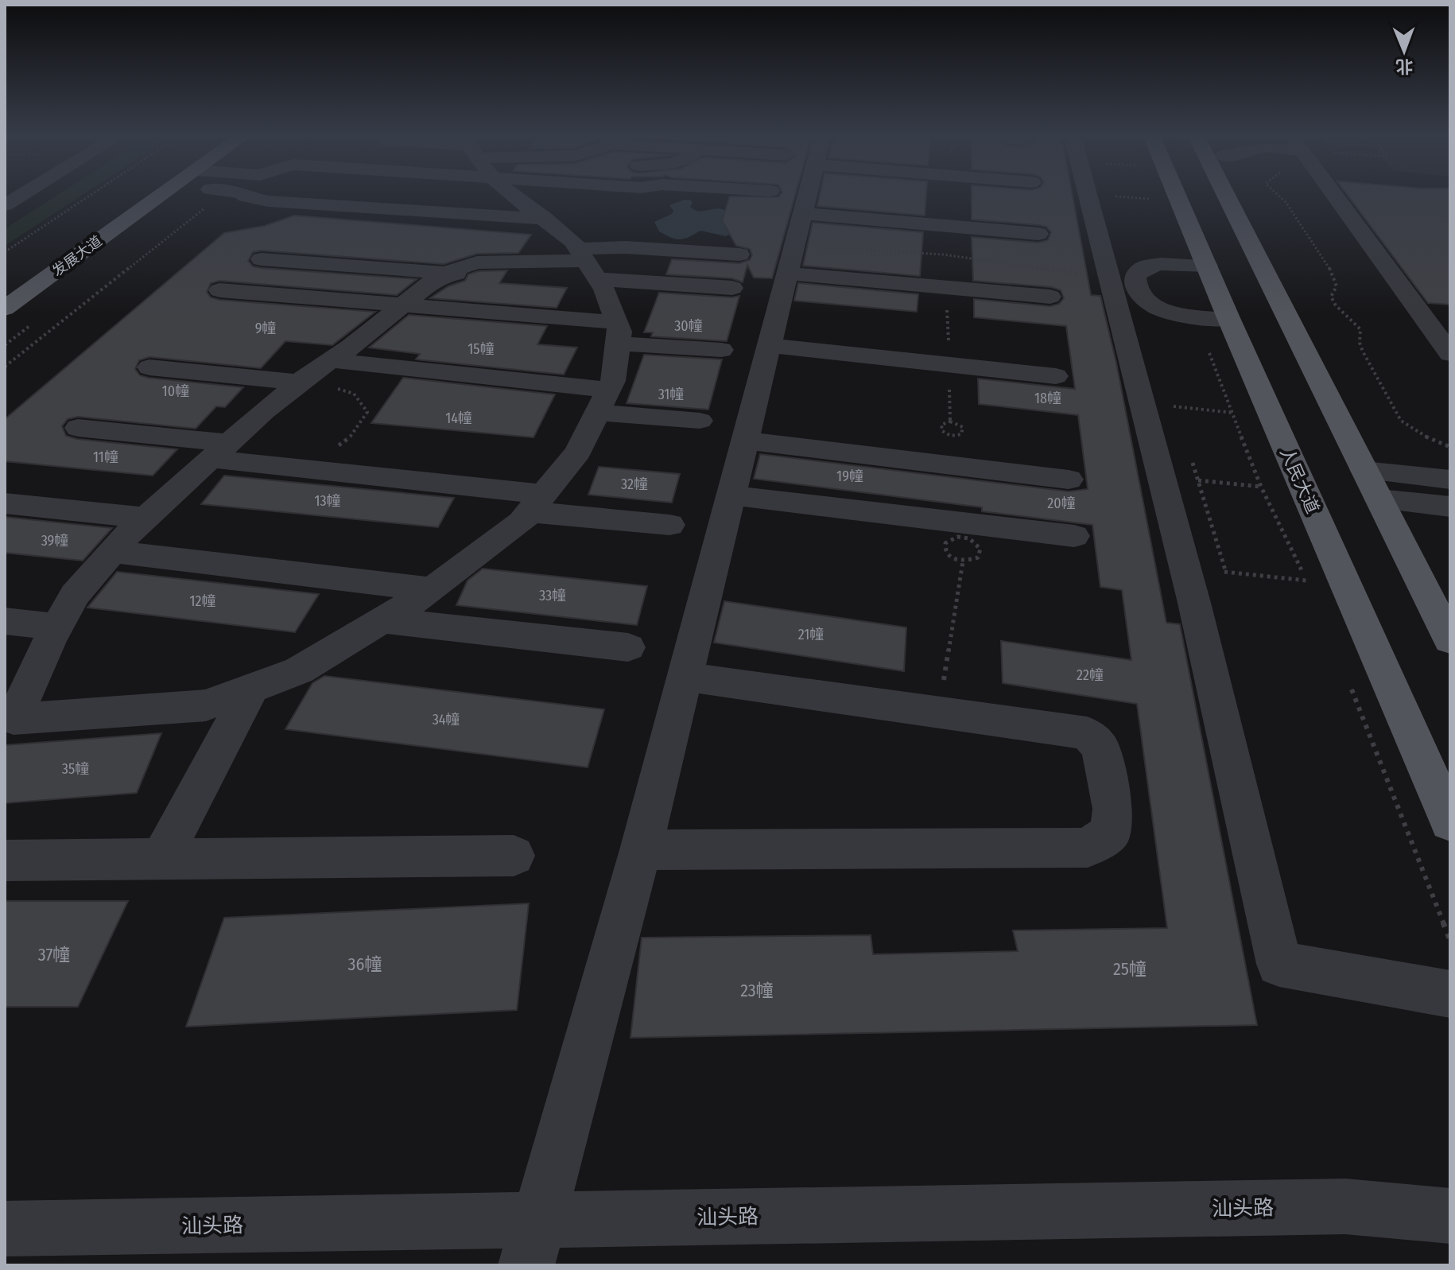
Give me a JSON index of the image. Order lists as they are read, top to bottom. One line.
{"streets":{"main road":["发展大道","人民大道"],"street":["汕头路"]},"house_numbers":["30幢","9幢","15幢","10幢","31幢","18幢","14幢","11幢","19幢","32幢","13幢","20幢","39幢","33幢","12幢","21幢","22幢","34幢","35幢","37幢","36幢","25幢","23幢"],"north":"bottom"}
